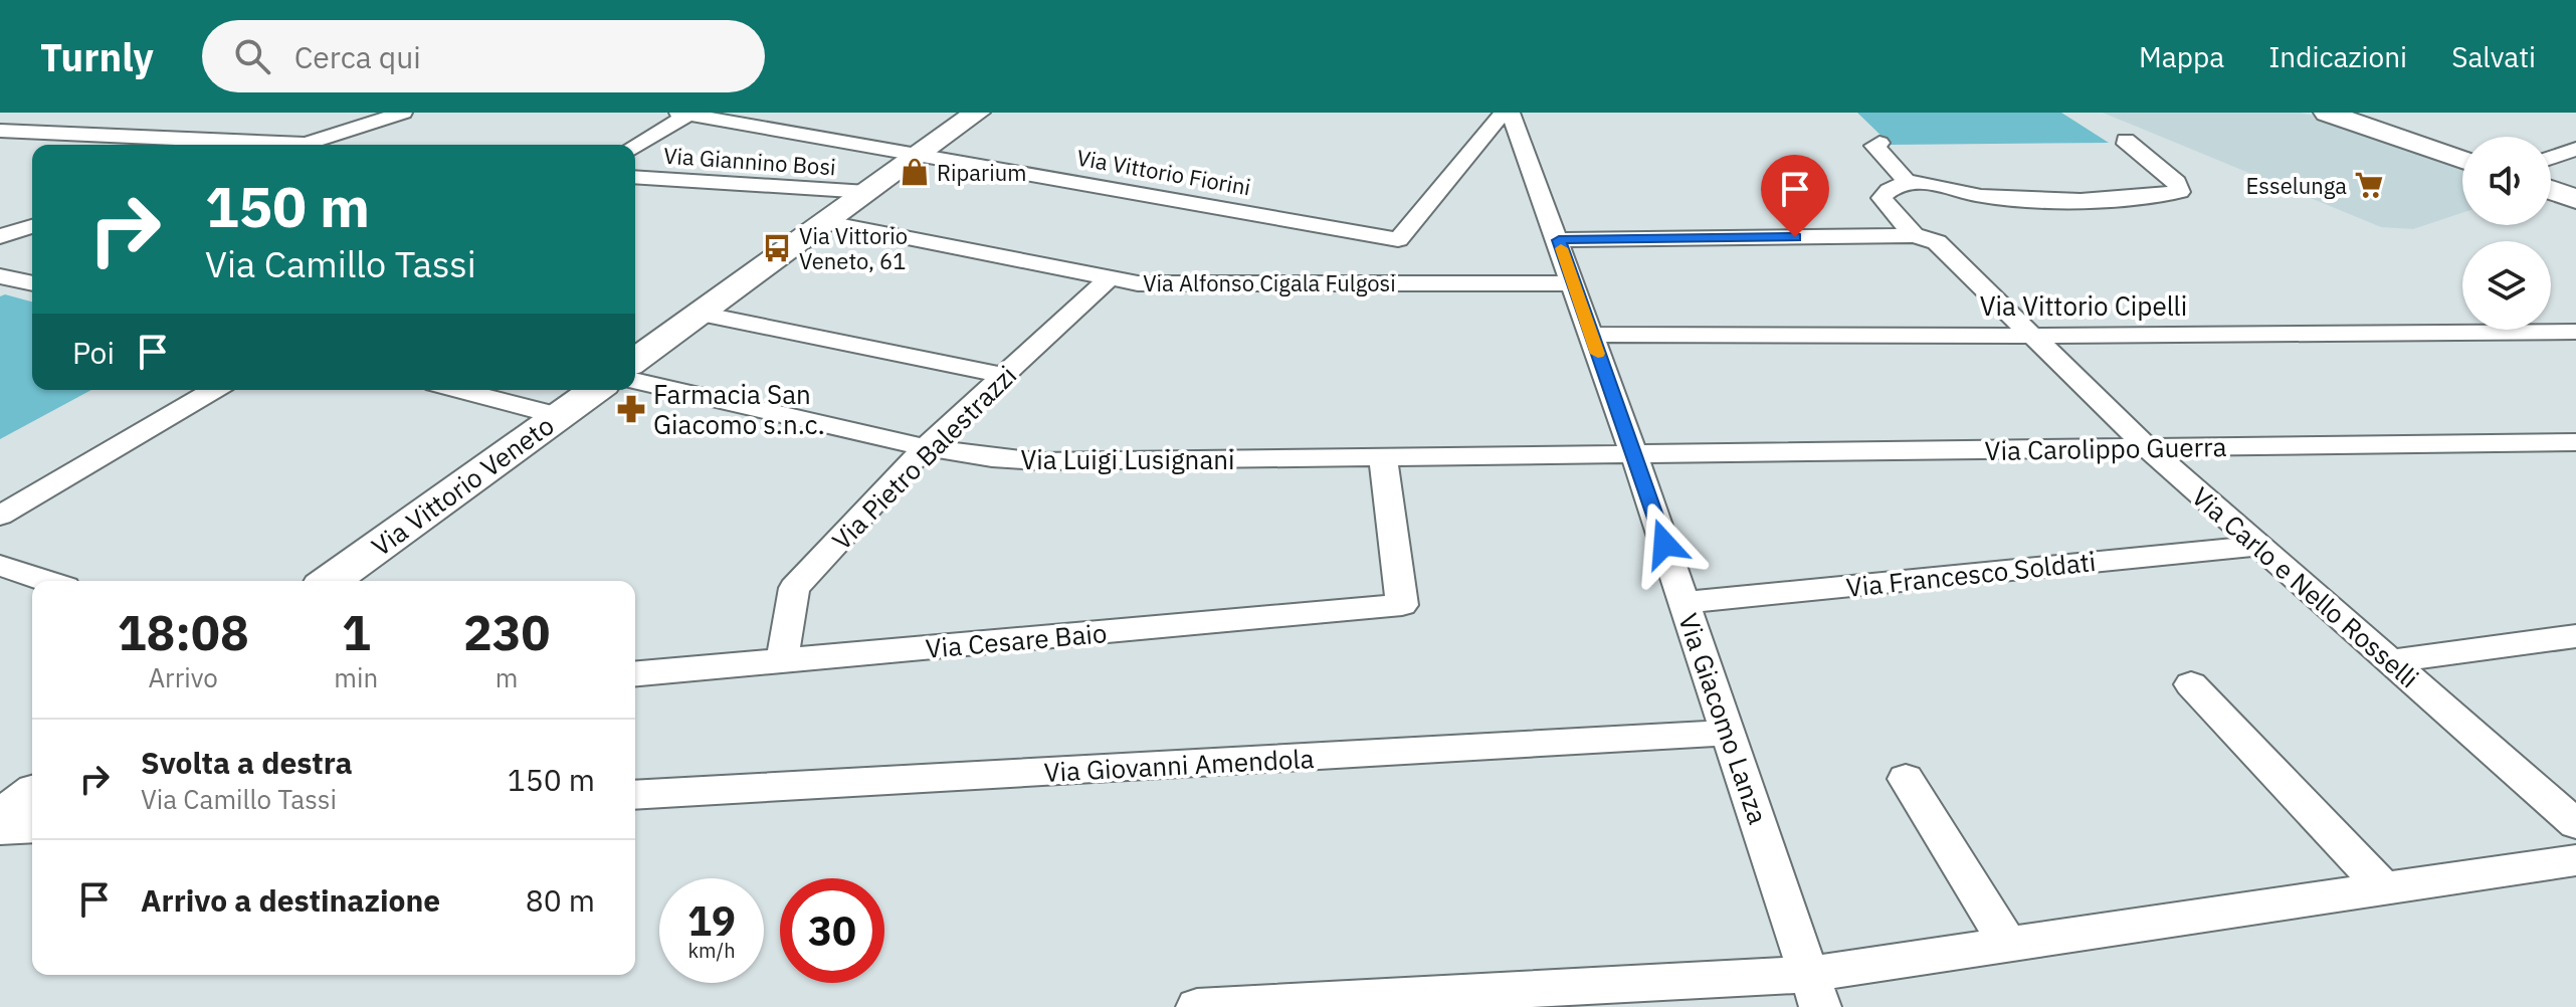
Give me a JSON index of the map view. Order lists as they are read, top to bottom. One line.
{"streets":{"main road":["Via Vittorio Veneto"],"street":["Via Giannino Bosi","Via Vittorio Fiorini","Via Alfonso Cigala Fulgosi","Via Vittorio Cipelli","Via Carolippo Guerra","Via Pietro Balestrazzi","Via Luigi Lusignani","Via Francesco Soldati","Via Carlo e Nello Rosselli","Via Cesare Baio","Via Giacomo Lanza","Via Giovanni Amendola"]},"crossings":[["Via Alfonso Cigala Fulgosi","Via Pietro Balestrazzi"],["Via Alfonso Cigala Fulgosi","Via Giacomo Lanza"],["Via Vittorio Cipelli","Via Carlo e Nello Rosselli"],["Via Vittorio Cipelli","Via Giacomo Lanza"],["Via Carolippo Guerra","Via Luigi Lusignani"],["Via Carolippo Guerra","Via Carlo e Nello Rosselli"],["Via Carolippo Guerra","Via Giacomo Lanza"],["Via Pietro Balestrazzi","Via Luigi Lusignani"],["Via Pietro Balestrazzi","Via Cesare Baio"],["Via Luigi Lusignani","Via Cesare Baio"],["Via Luigi Lusignani","Via Giacomo Lanza"],["Via Francesco Soldati","Via Carlo e Nello Rosselli"],["Via Francesco Soldati","Via Giacomo Lanza"],["Via Giacomo Lanza","Via Giovanni Amendola"]],"places":{"shop":["Riparium"],"supermarket":["Esselunga"],"bus stop":["Via Vittorio Veneto, 61"],"pharmacy":["Farmacia San Giacomo s.n.c."]},"page":{"header":"Turnly","search":"Cerca qui","nav":["Mappa","Indicazioni","Salvati"],"turn":["150 m","Via Camillo Tassi"],"then":"Poi","eta":["18:08","Arrivo","1","min","230","m"],"list":[{"name":"Svolta a destra","note":"Via Camillo Tassi","value":"150 m"},{"name":"Arrivo a destinazione","value":"80 m"}],"speed":"19 km/h","limit":"30"}}
